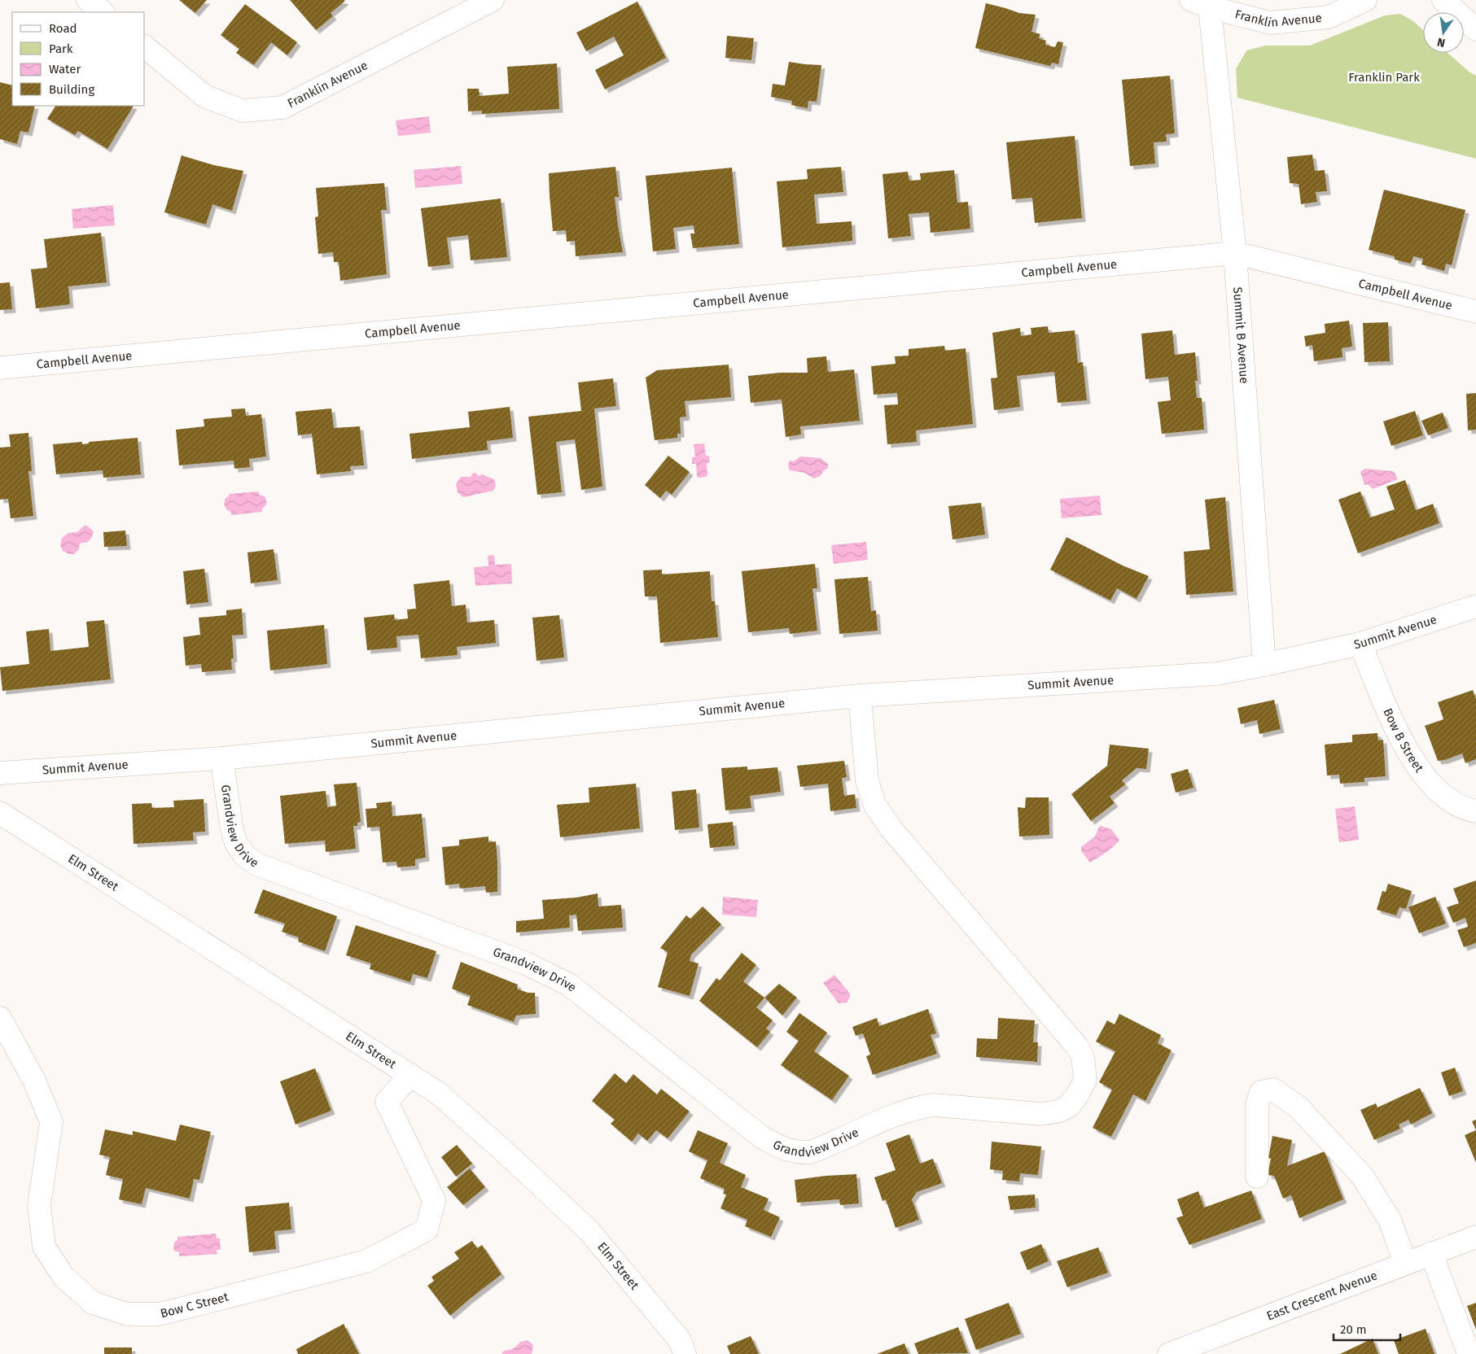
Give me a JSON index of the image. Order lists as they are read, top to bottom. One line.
{"streets":{"street":["Franklin Avenue","Campbell Avenue","Summit B Avenue","Summit Avenue","Bow B Street","Grandview Drive","Elm Street","East Crescent Avenue","Bow C Street"]},"crossings":[["Franklin Avenue","Summit B Avenue"],["Campbell Avenue","Summit B Avenue"],["Summit B Avenue","Summit Avenue"],["Summit Avenue","Bow B Street"],["Summit Avenue","Grandview Drive"],["Elm Street","Bow C Street"]],"parks":["Franklin Park"],"legend":["Road","Park","Water","Building"],"scale_bar":"20 m","north":"bottom"}
